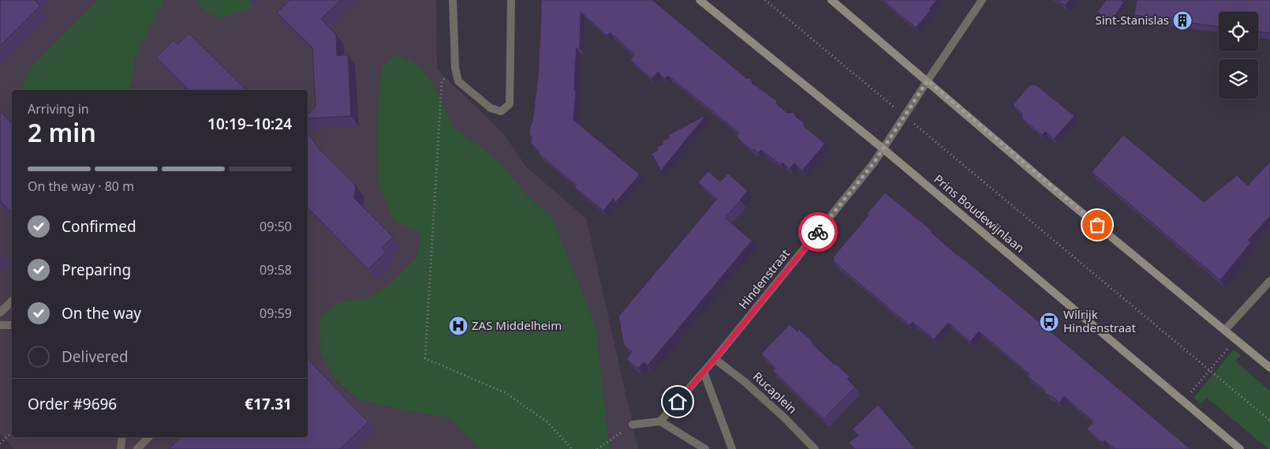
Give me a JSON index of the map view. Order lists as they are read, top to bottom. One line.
{"streets":{"main road":["Prins Boudewijnlaan"],"street":["Hindenstraat","Rucaplein"]},"crossings":[["Prins Boudewijnlaan","Hindenstraat"],["Hindenstraat","Rucaplein"]],"places":{"building":["Sint-Stanislas"],"bus stop":["Wilrijk Hindenstraat"],"hospital":["ZAS Middelheim"]},"page":{"heading":["2 min","Arriving in","10:19–10:24"],"panel":["Order #9696","€17.31"],"bar":"On the way · 80 m","list":[["Confirmed","09:50"],["Preparing","09:58"],["On the way","09:59"],"Delivered"]}}
